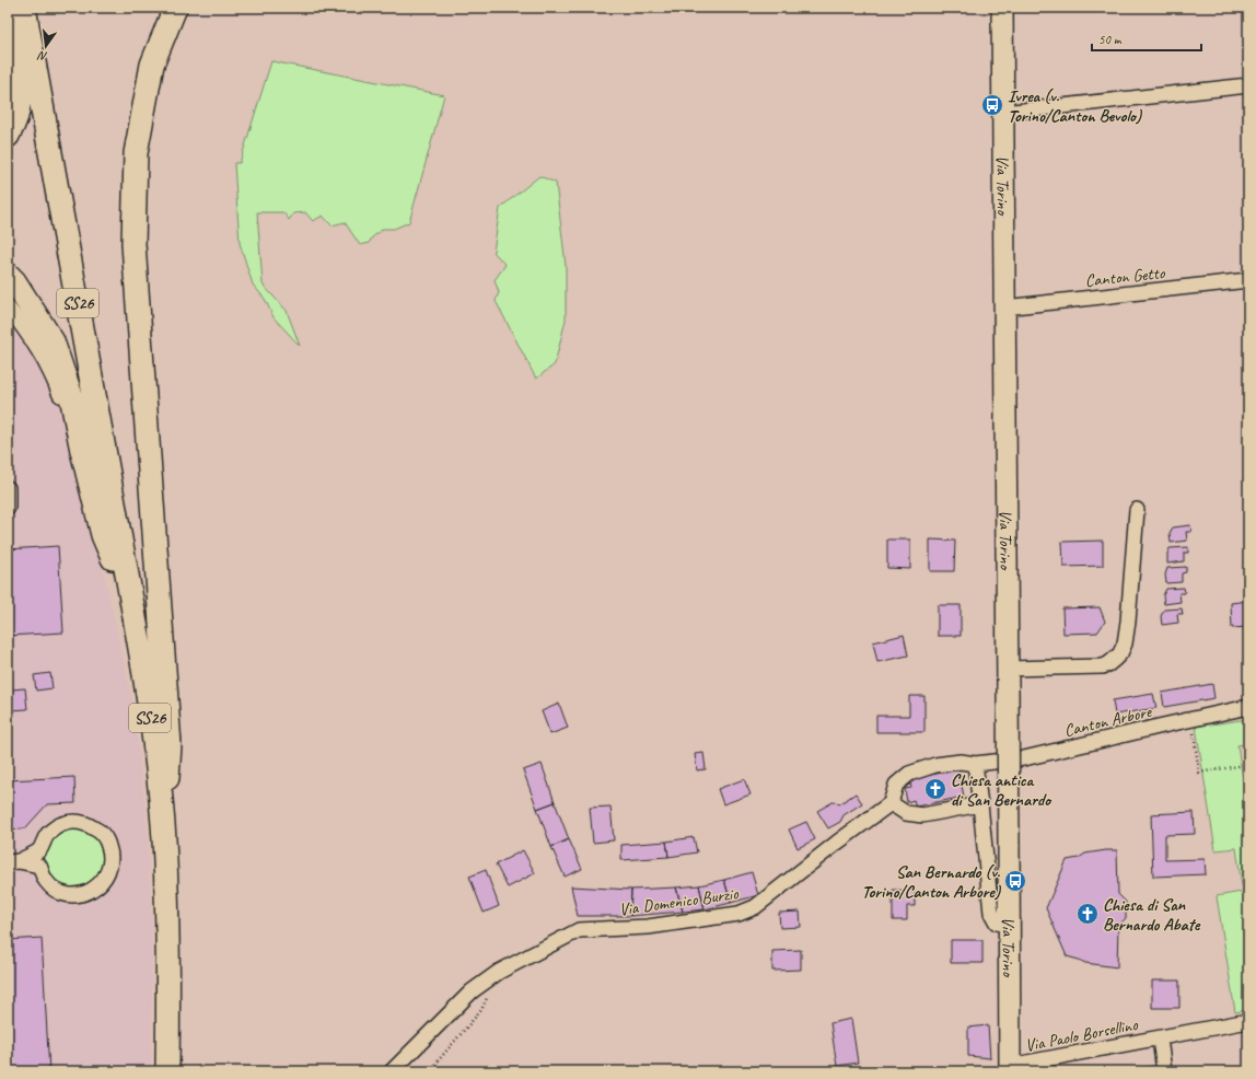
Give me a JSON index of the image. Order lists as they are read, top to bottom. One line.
{"streets":{"main road":["SS26"],"street":["Via Torino","Canton Getto","Canton Arbore","Via Domenico Burzio","Via Paolo Borsellino"]},"crossings":[["Via Torino","Canton Getto"],["Via Torino","Via Paolo Borsellino"],["Canton Arbore","Via Domenico Burzio"]],"places":{"bus stop":["Ivrea (v. Torino/Canton Bevolo)","San Bernardo (v. Torino/Canton Arbore)"],"church":["Chiesa antica di San Bernardo","Chiesa di San Bernardo Abate"]},"scale_bar":"50 m","north":"bottom"}
